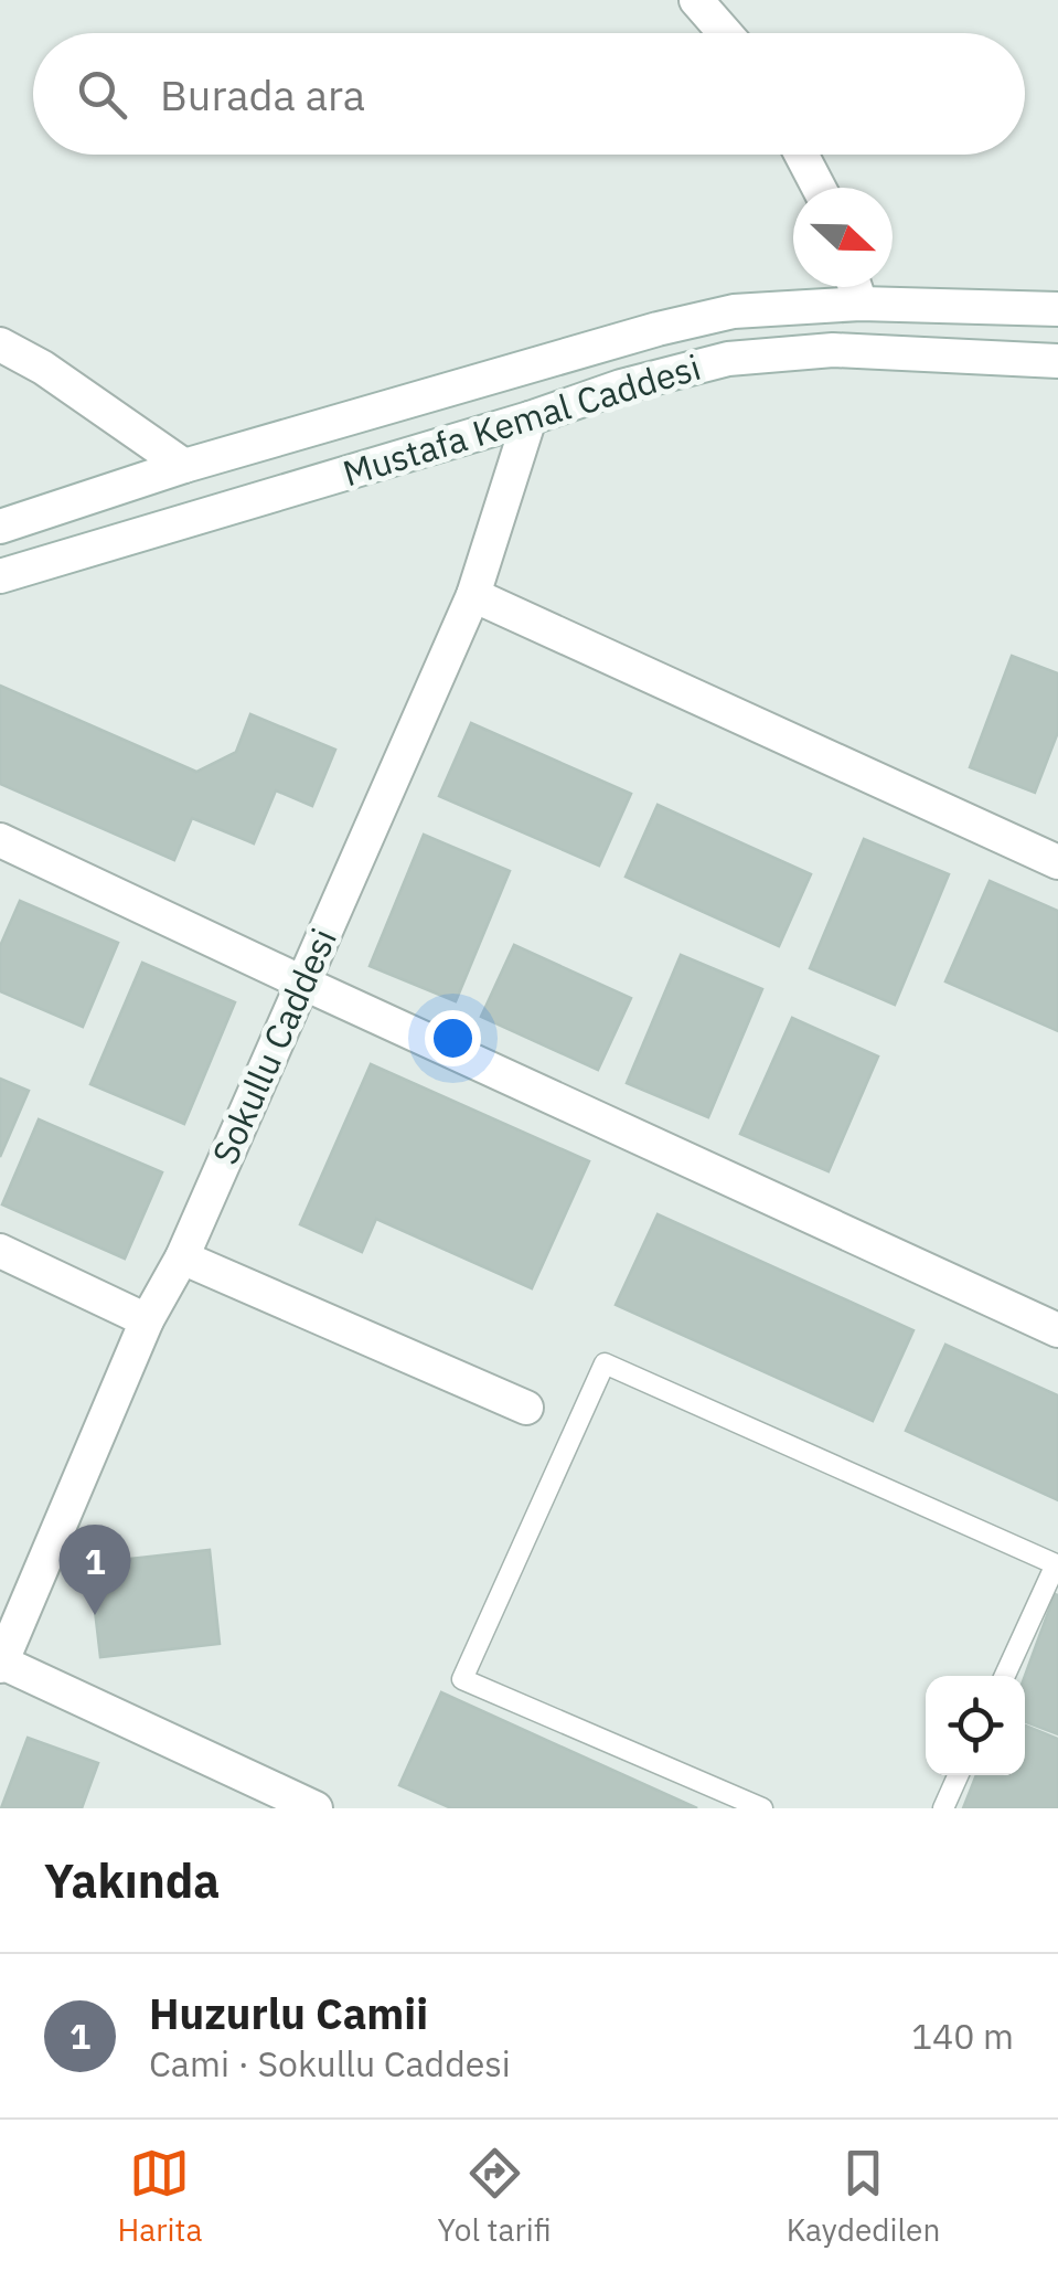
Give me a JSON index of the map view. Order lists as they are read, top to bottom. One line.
{"streets":{"street":["Mustafa Kemal Caddesi","Sokullu Caddesi"]},"crossings":[["Mustafa Kemal Caddesi","Sokullu Caddesi"]],"north":"right","page":{"search":"Burada ara","pins":"1","heading":"Yakında","list":[{"mark":"1","name":"Huzurlu Camii","note":"Cami · Sokullu Caddesi","value":"140 m"}],"nav":["Harita","Yol tarifi","Kaydedilen"]}}
